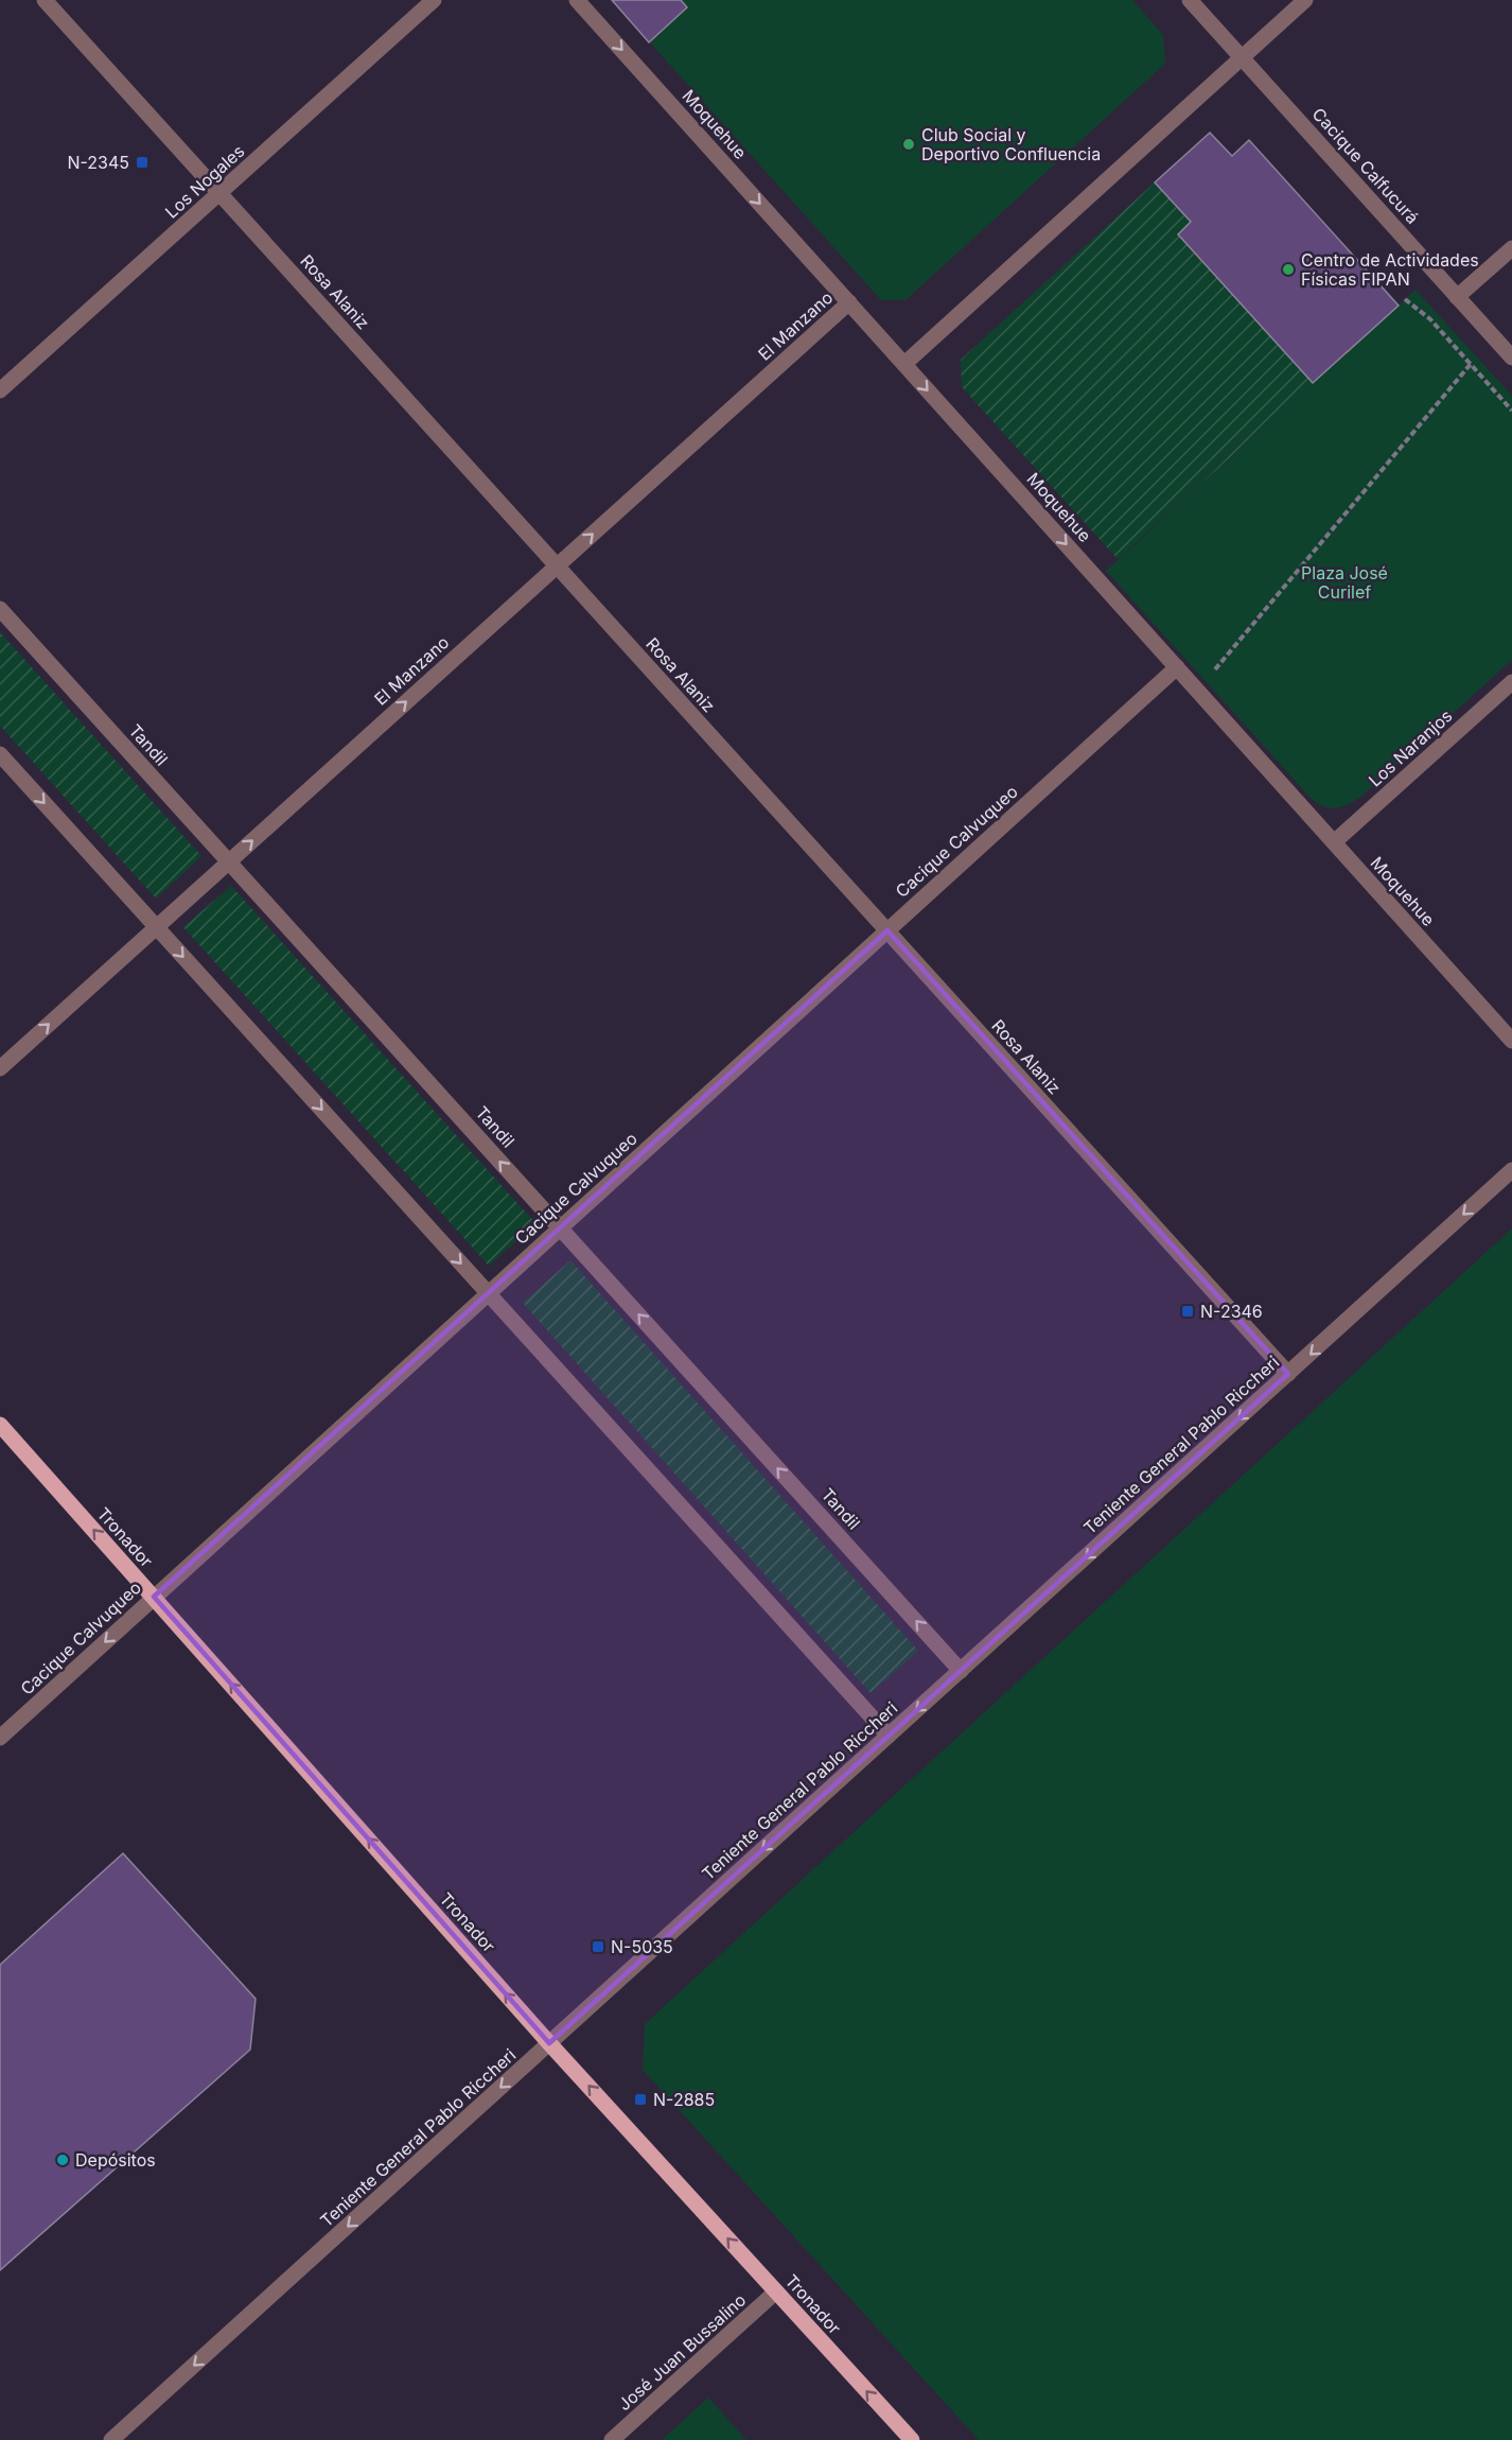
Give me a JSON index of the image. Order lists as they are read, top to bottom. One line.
{"streets":{"main road":["Tronador"],"street":["Moquehue","Cacique Calfucurá","Los Nogales","Rosa Alaniz","El Manzano","Tandil","Los Naranjos","Cacique Calvuqueo","Teniente General Pablo Riccheri","José Juan Bussalino"]},"crossings":[["Moquehue","El Manzano"],["Moquehue","Los Naranjos"],["Moquehue","Cacique Calvuqueo"],["Los Nogales","Rosa Alaniz"],["Rosa Alaniz","El Manzano"],["Rosa Alaniz","Cacique Calvuqueo"],["Rosa Alaniz","Teniente General Pablo Riccheri"],["El Manzano","Tandil"],["Tandil","Cacique Calvuqueo"],["Tandil","Teniente General Pablo Riccheri"],["Cacique Calvuqueo","Tronador"],["Teniente General Pablo Riccheri","Tronador"],["Tronador","José Juan Bussalino"]],"one_way":["Moquehue","El Manzano","Teniente General Pablo Riccheri","Tronador"],"parks":["Plaza José Curilef"],"places":{"other":["Club Social y Deportivo Confluencia","Centro de Actividades Físicas FIPAN","Depósitos"],"transit":["N-2345","N-2346","N-5035","N-2885"]}}
